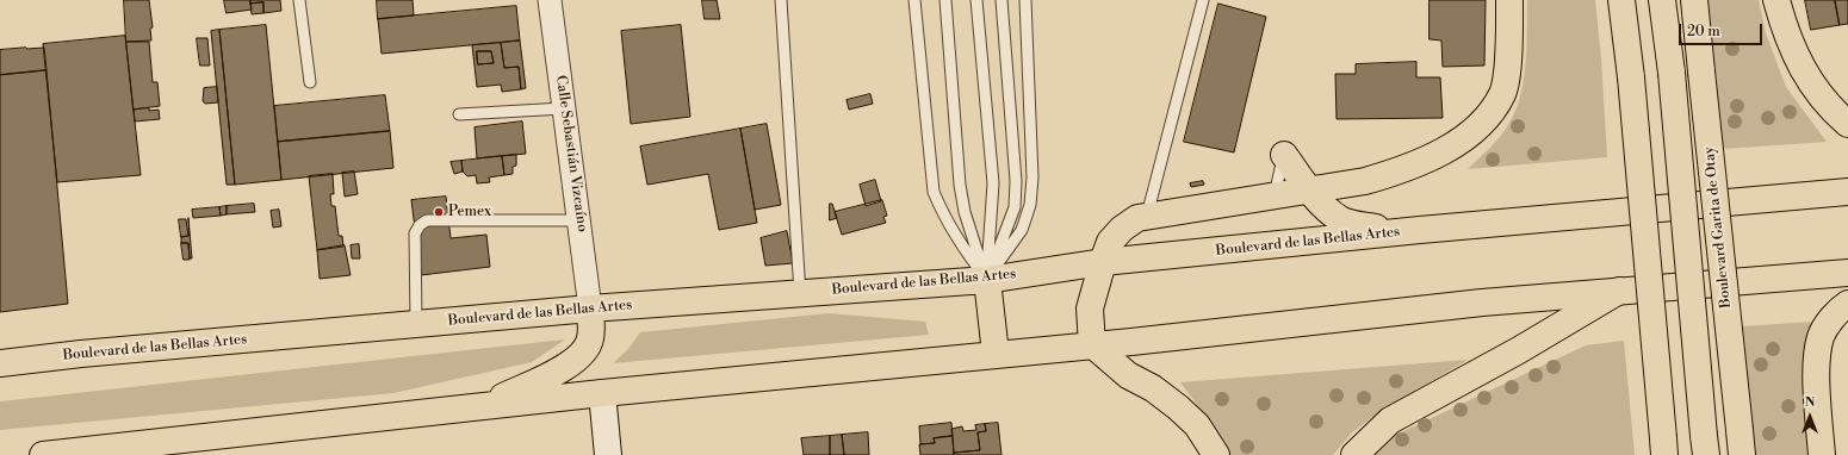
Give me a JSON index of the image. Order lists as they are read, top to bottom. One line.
{"streets":{"main road":["Boulevard Garita de Otay","Boulevard de las Bellas Artes"],"street":["Calle Sebastián Vizcaíno"]},"crossings":[["Calle Sebastián Vizcaíno","Boulevard de las Bellas Artes"]],"places":["Pemex"],"scale_bar":"20 m","north":"top"}
